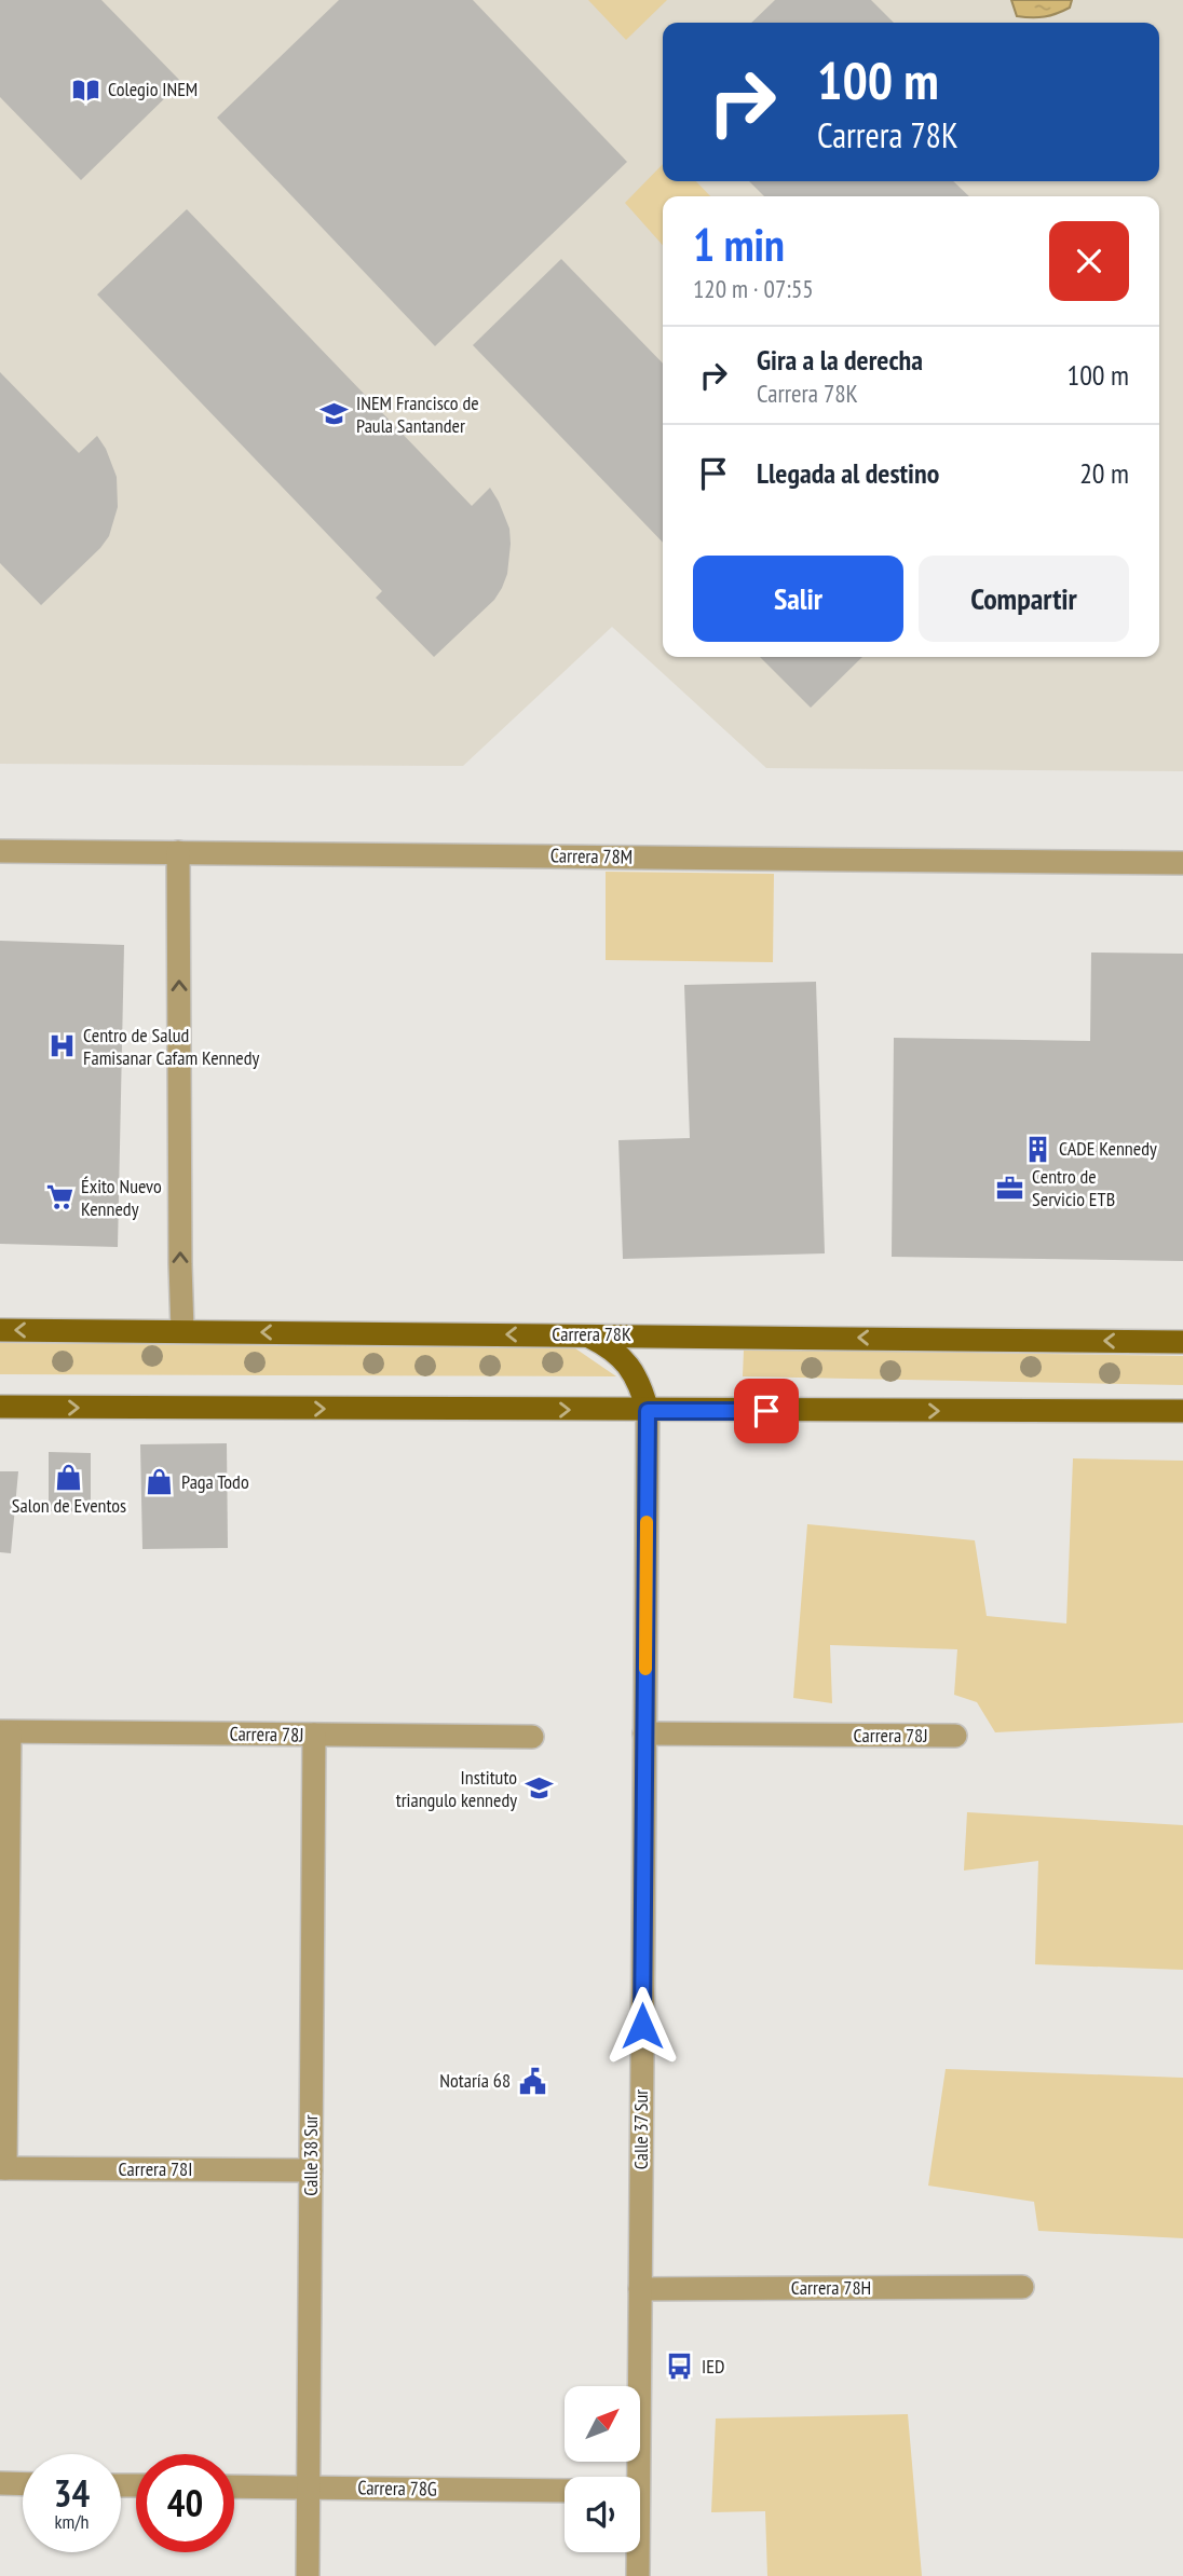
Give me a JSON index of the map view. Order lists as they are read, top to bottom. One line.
{"streets":{"main road":["Carrera 78K"],"street":["Carrera 78M","Carrera 78J","Calle 37 Sur","Calle 38 Sur","Carrera 78I","Carrera 78H","Carrera 78G"]},"crossings":[["Carrera 78J","Calle 37 Sur"],["Carrera 78J","Calle 38 Sur"],["Calle 37 Sur","Carrera 78H"],["Calle 38 Sur","Carrera 78I"],["Calle 38 Sur","Carrera 78G"]],"places":{"library":["Colegio INEM"],"school or university":["INEM Francisco de Paula Santander","Instituto triangulo kennedy"],"hospital":["Centro de Salud Famisanar Cafam Kennedy"],"building":["CADE Kennedy"],"office":["Centro de Servicio ETB"],"supermarket":["Éxito Nuevo Kennedy"],"shop":["Salon de Eventos","Paga Todo"],"public building":["Notaría 68"],"bus stop":["IED"]},"north":"top right","page":{"turn":["100 m","Carrera 78K"],"heading":["1 min","120 m · 07:55"],"list":[{"name":"Gira a la derecha","note":"Carrera 78K","value":"100 m"},{"name":"Llegada al destino","value":"20 m"}],"buttons":["Salir","Compartir"],"speed":"34 km/h","limit":"40"}}
